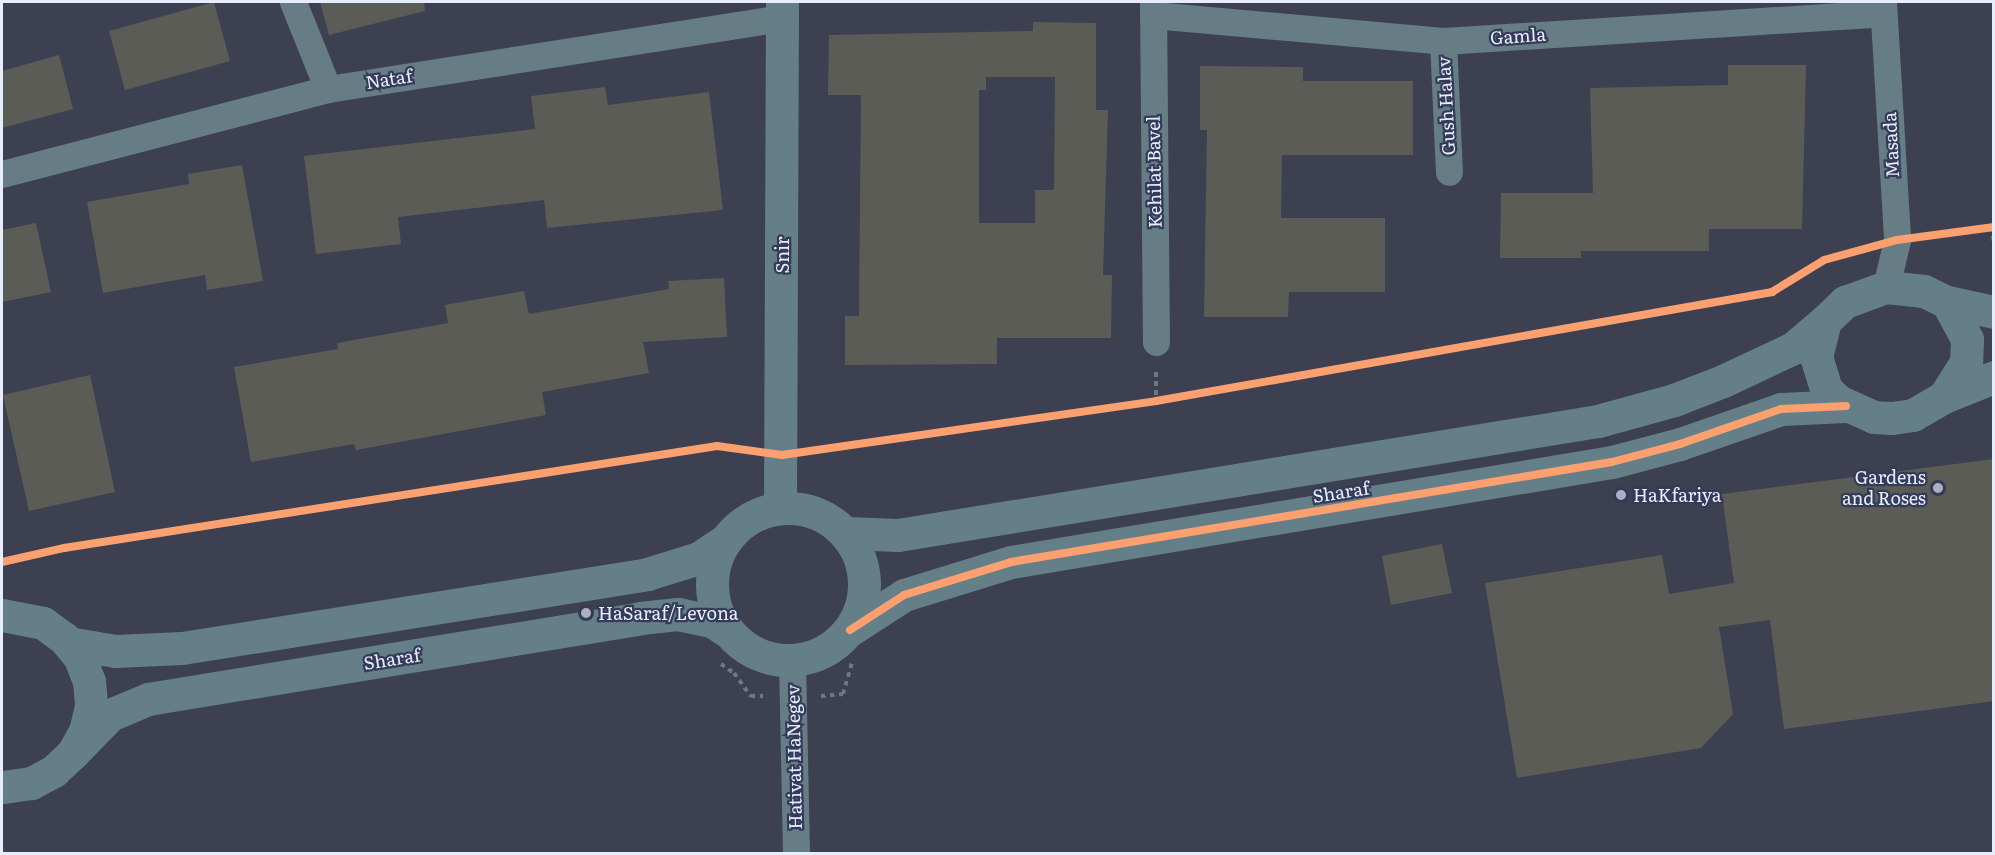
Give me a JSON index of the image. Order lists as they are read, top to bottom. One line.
{"streets":{"street":["Gamla","Nataf","Gush Halav","Masada","Kehilat Bavel","Snir","Sharaf","Hativat HaNegev"]},"crossings":[["Gamla","Gush Halav"],["Gamla","Masada"],["Gamla","Kehilat Bavel"],["Nataf","Snir"],["Masada","Sharaf"],["Snir","Sharaf"],["Snir","Hativat HaNegev"],["Sharaf","Hativat HaNegev"]],"places":["Gardens and Roses","HaKfariya","HaSaraf/Levona"]}
